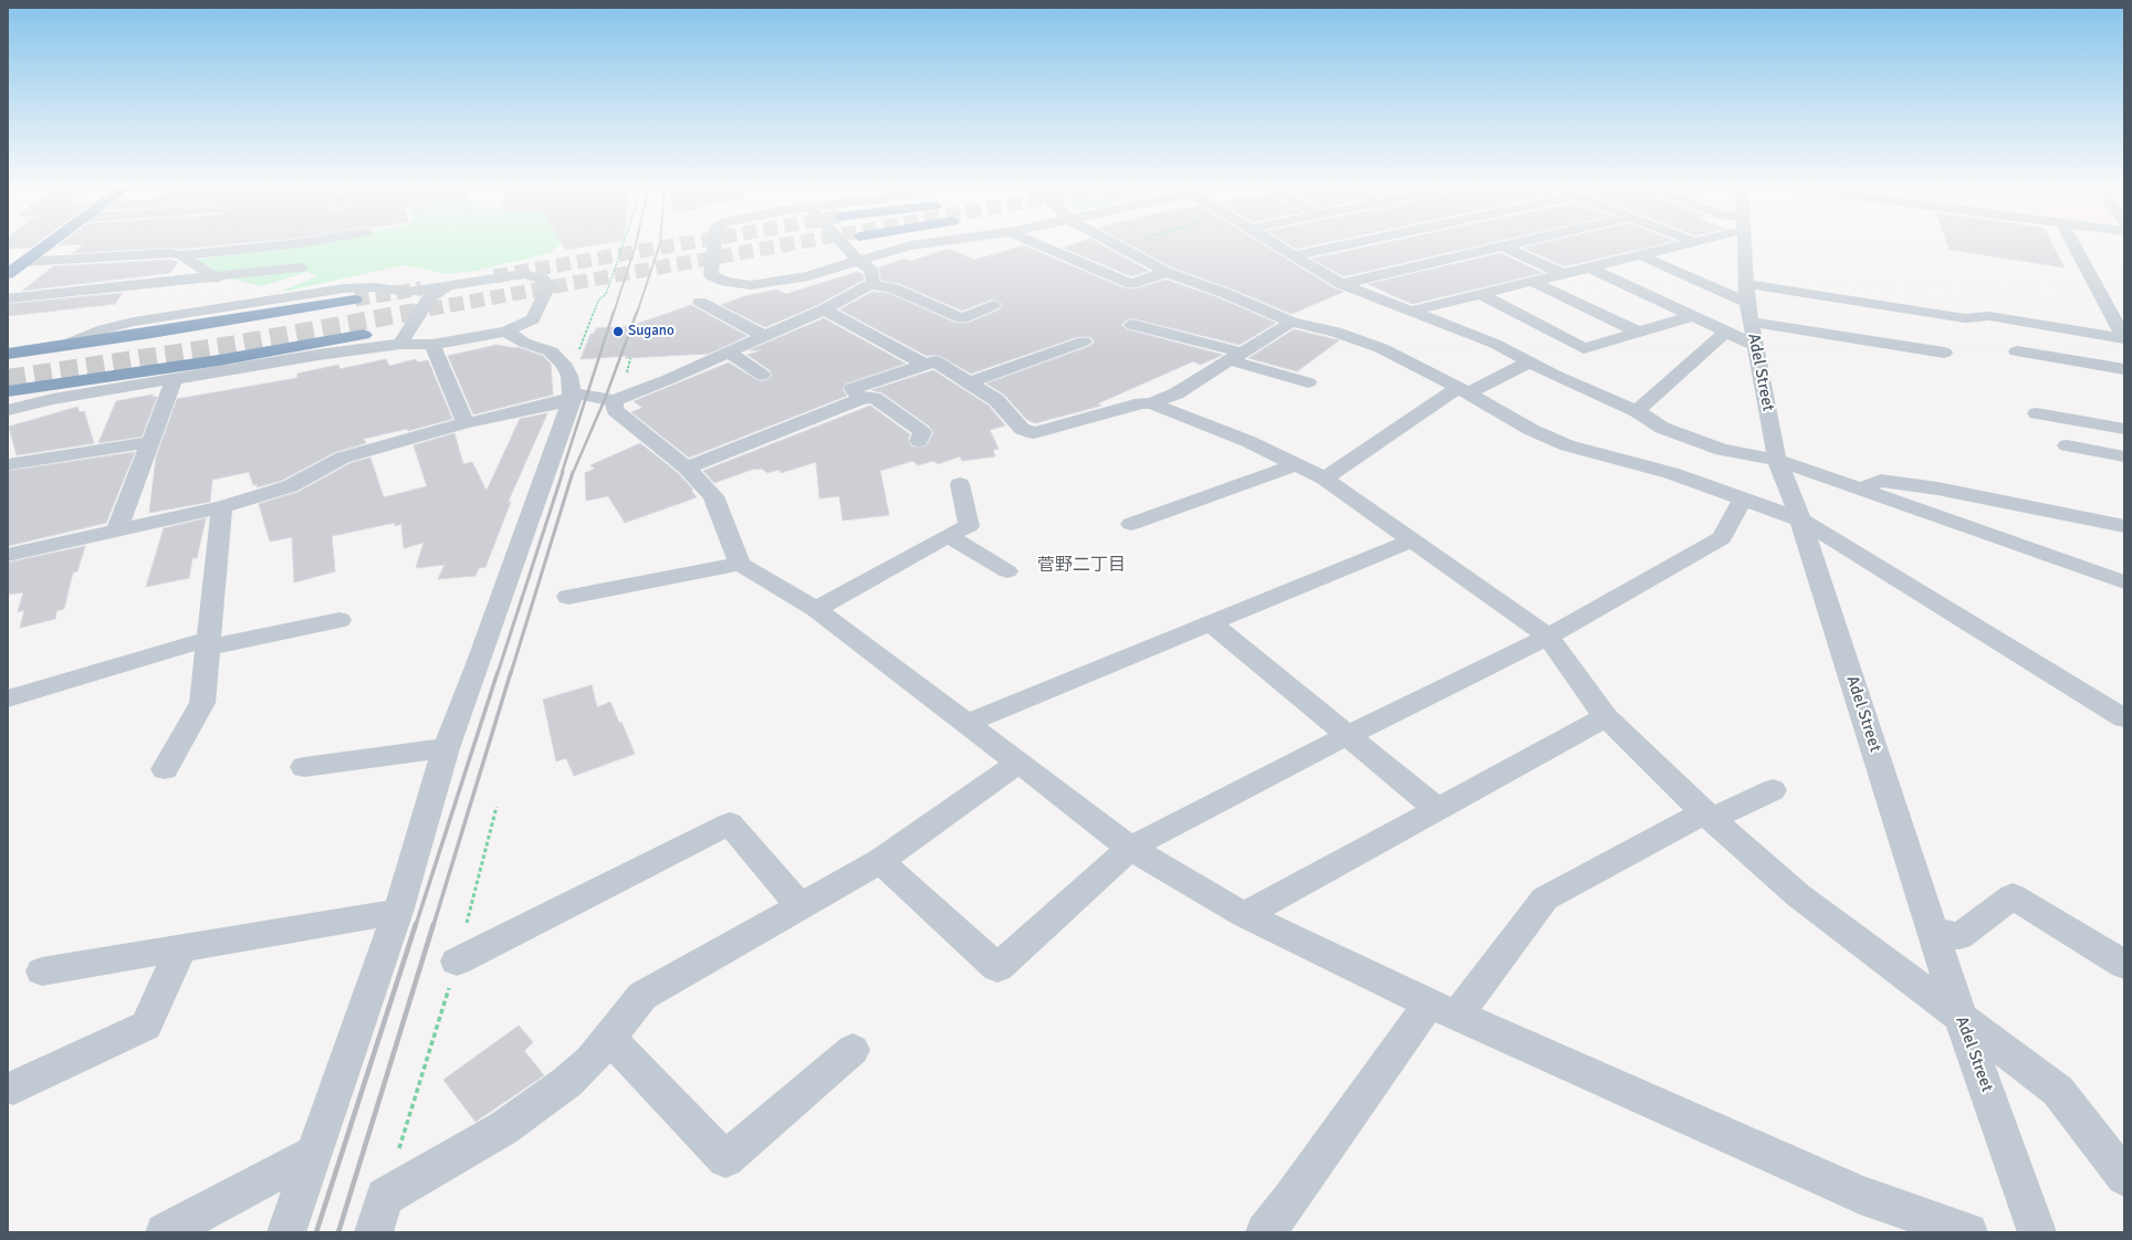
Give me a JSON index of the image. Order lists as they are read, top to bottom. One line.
{"streets":{"street":["Adel Street"]},"districts":["菅野二丁目"],"places":["Sugano"]}
